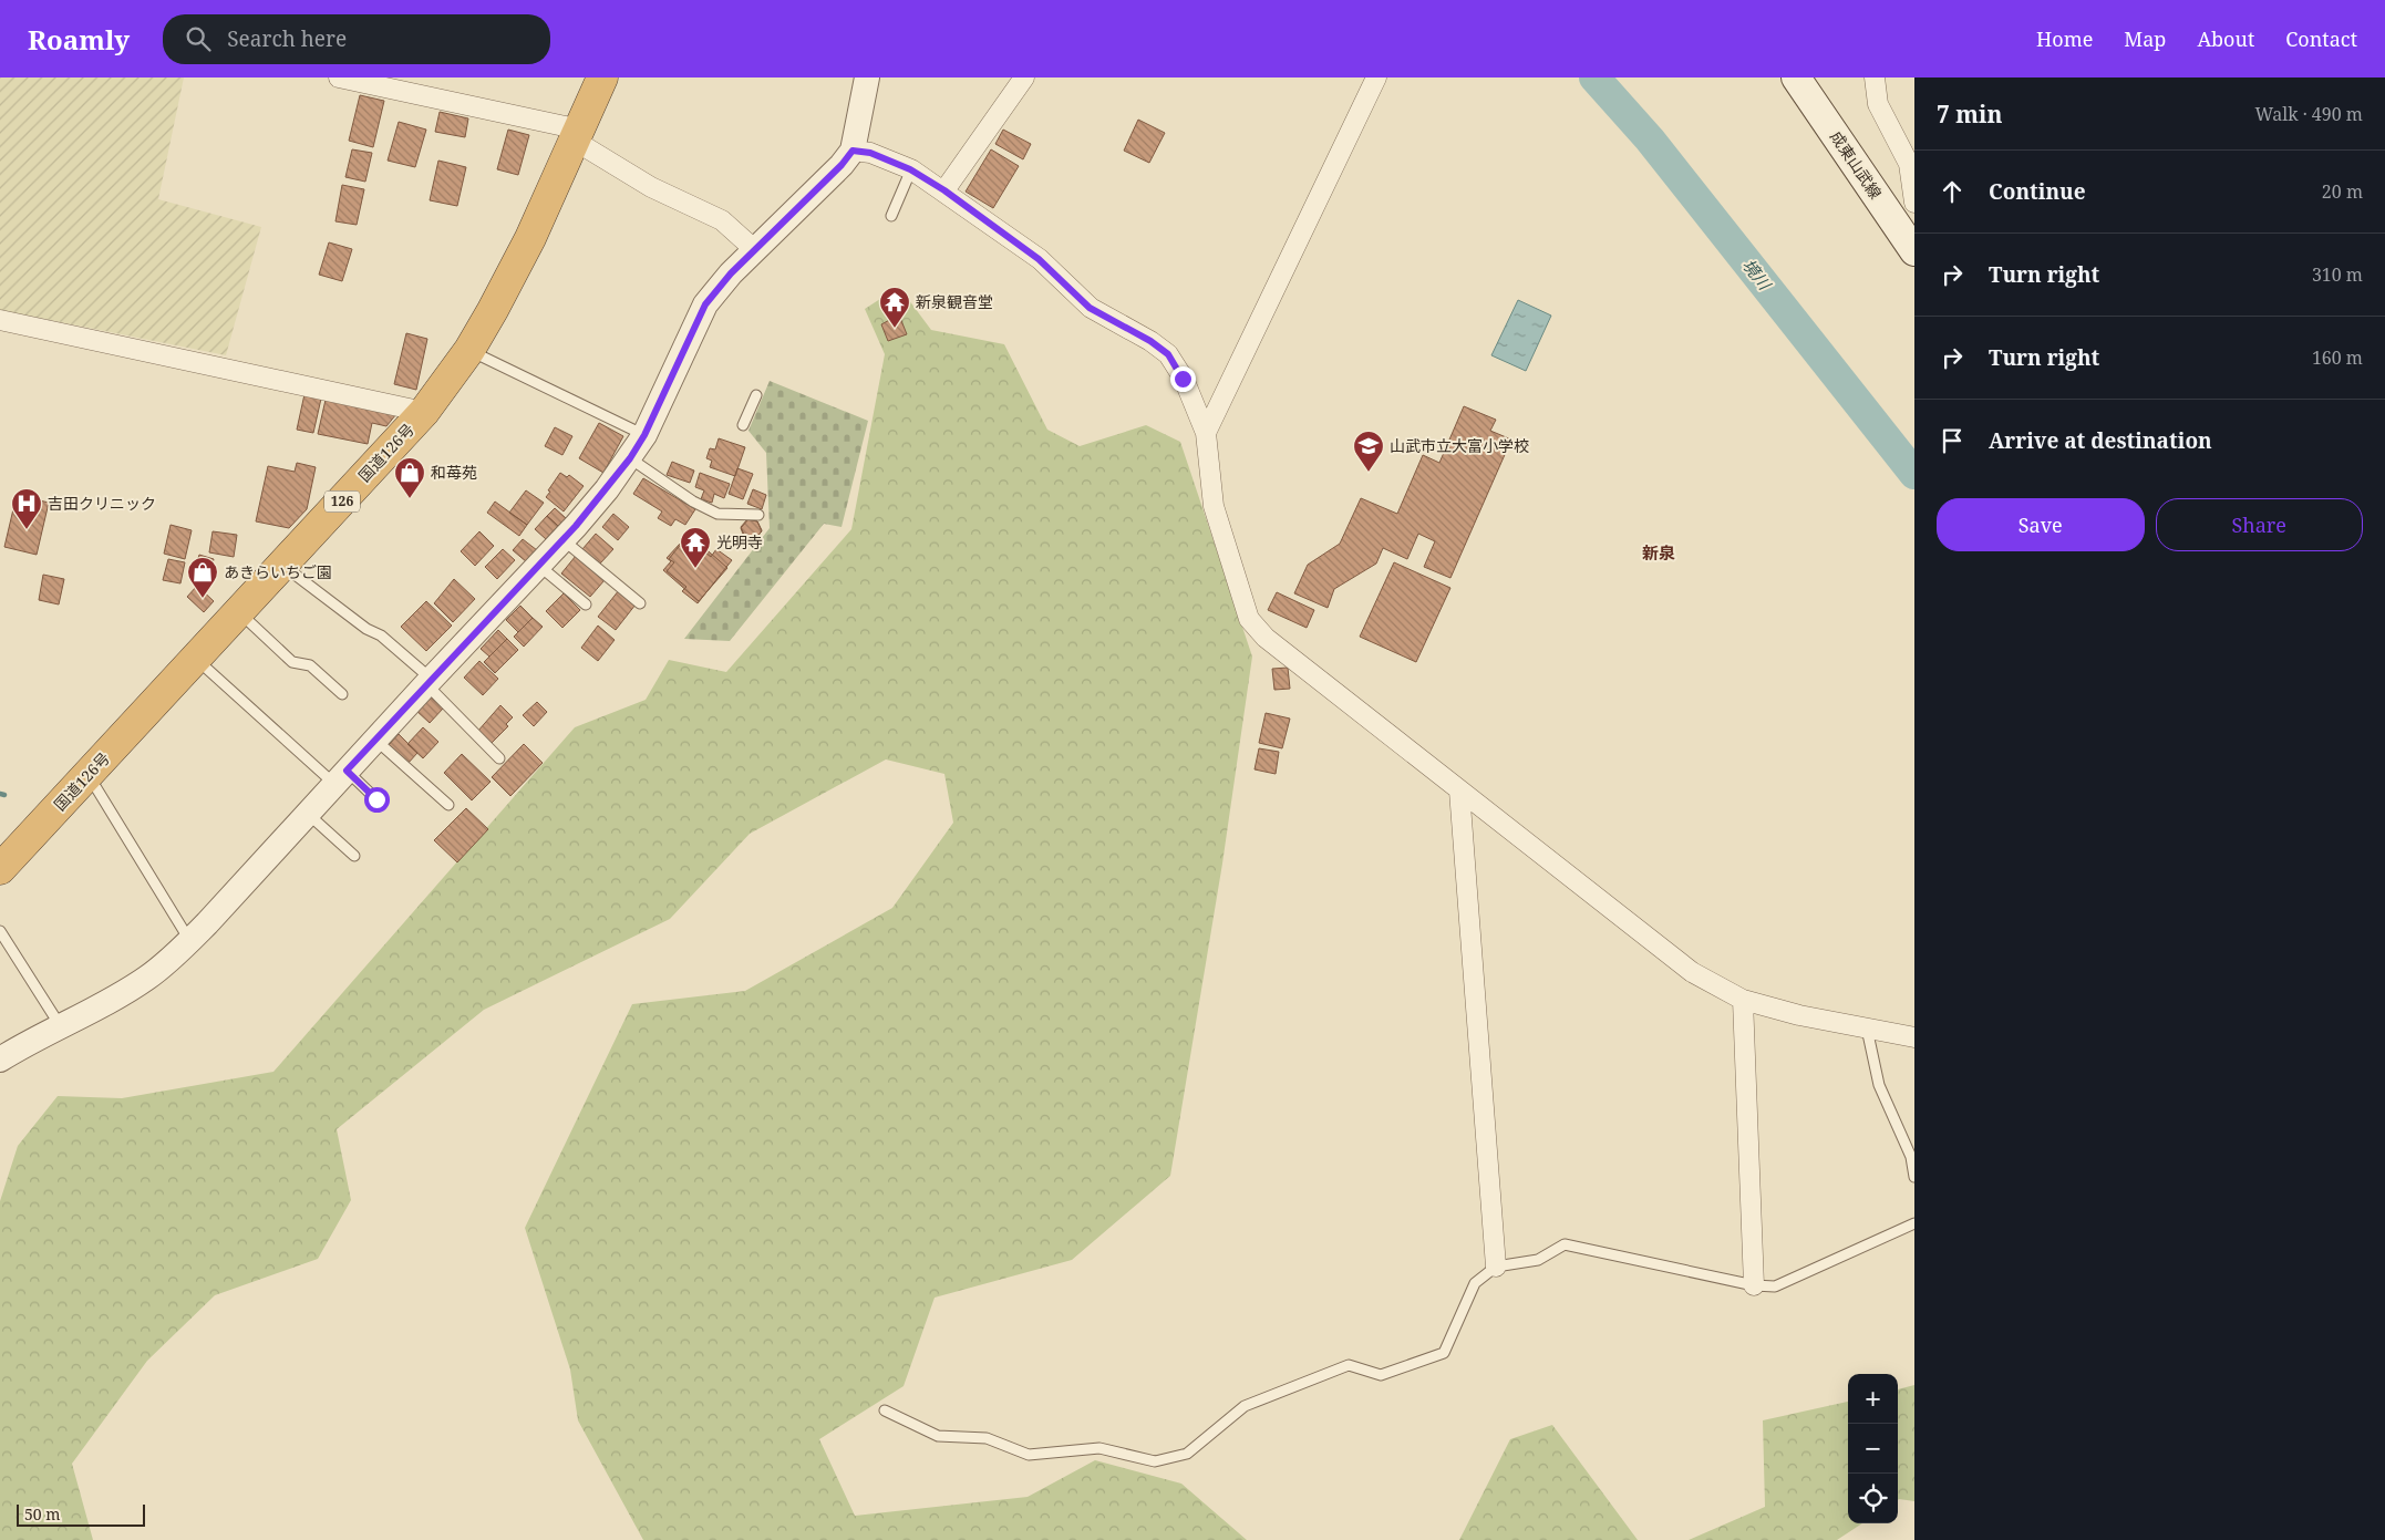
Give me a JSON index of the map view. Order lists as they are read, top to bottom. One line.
{"streets":{"highway":["国道126号","126"],"main road":["成東山武線"]},"districts":["新泉"],"water":["境川"],"places":{"temple":["新泉観音堂","光明寺"],"school or university":["山武市立大富小学校"],"shop":["和苺苑","あきらいちご園"],"hospital":["吉田クリニック"]},"scale_bar":"50 m","page":{"header":"Roamly","search":"Search here","nav":["Home","Map","About","Contact"],"heading":["7 min","Walk · 490 m"],"list":[["Continue","20 m"],["Turn right","310 m"],["Turn right","160 m"],"Arrive at destination"],"buttons":["Save","Share"],"map_buttons":["+","−"],"scale":"50 m"}}
